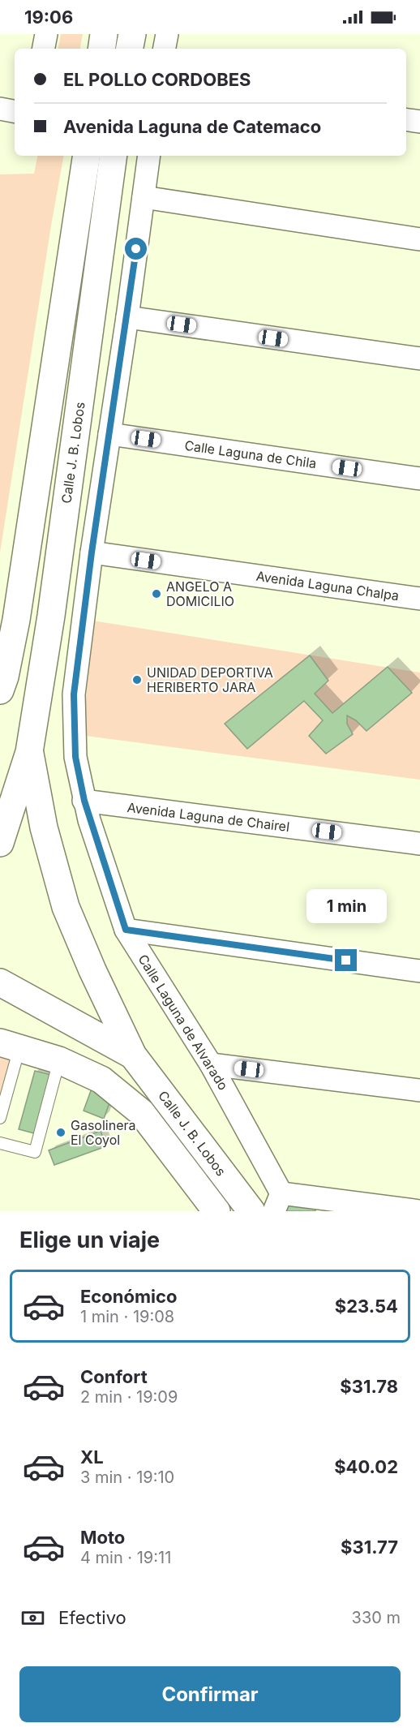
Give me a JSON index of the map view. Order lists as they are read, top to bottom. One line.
{"streets":{"main road":["Calle J. B. Lobos"],"street":["Calle Laguna de Chila","Avenida Laguna Chalpa","Avenida Laguna de Chairel","Calle Laguna de Alvarado"]},"crossings":[["Calle Laguna de Chila","Calle Laguna de Alvarado"],["Avenida Laguna Chalpa","Calle Laguna de Alvarado"],["Avenida Laguna de Chairel","Calle Laguna de Alvarado"]],"places":["ANGELO A DOMICILIO","UNIDAD DEPORTIVA HERIBERTO JARA","Gasolinera El Coyol"],"page":{"status":"19:06","banner":["EL POLLO CORDOBES","Avenida Laguna de Catemaco"],"bubble":"1 min","heading":"Elige un viaje","list":[{"name":"Económico","note":"1 min · 19:08","value":"$23.54"},{"name":"Confort","note":"2 min · 19:09","value":"$31.78"},{"name":"XL","note":"3 min · 19:10","value":"$40.02"},{"name":"Moto","note":"4 min · 19:11","value":"$31.77"}],"pay":["Efectivo","330 m"],"buttons":"Confirmar"}}
